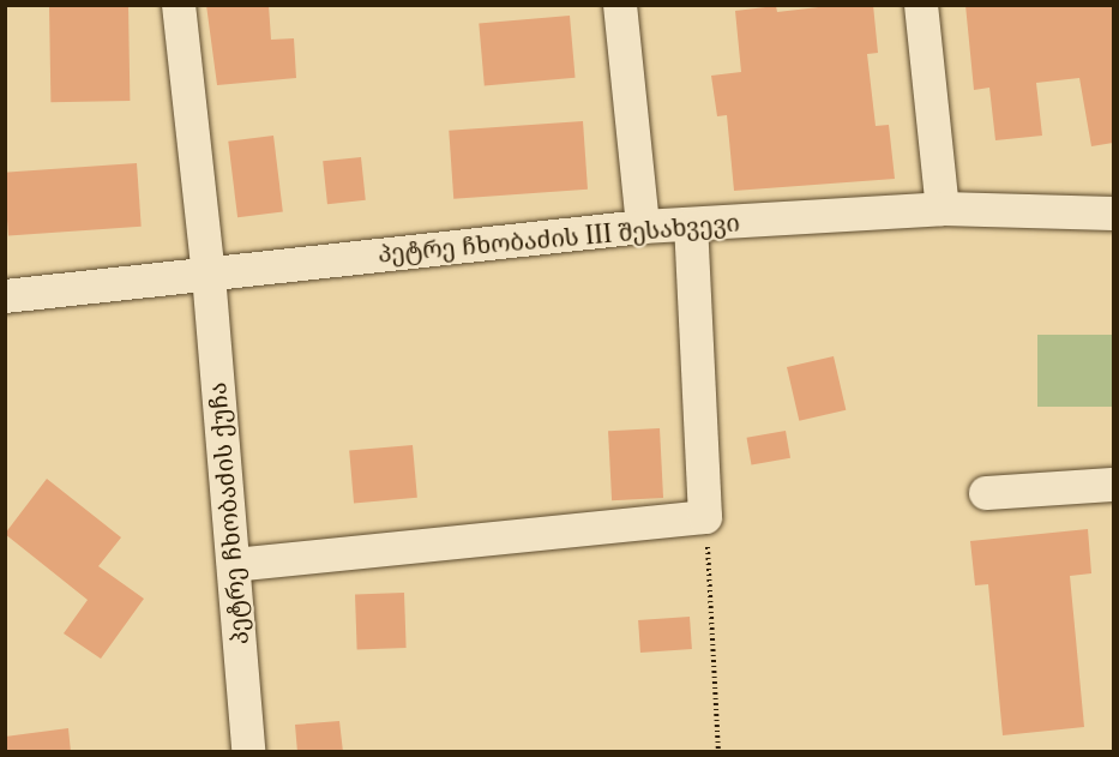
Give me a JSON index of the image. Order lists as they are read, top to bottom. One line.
{"streets":{"street":["პეტრე ჩხობაძის III შესახვევი","პეტრე ჩხობაძის ქუჩა"]},"crossings":[["პეტრე ჩხობაძის III შესახვევი","პეტრე ჩხობაძის ქუჩა"]]}
